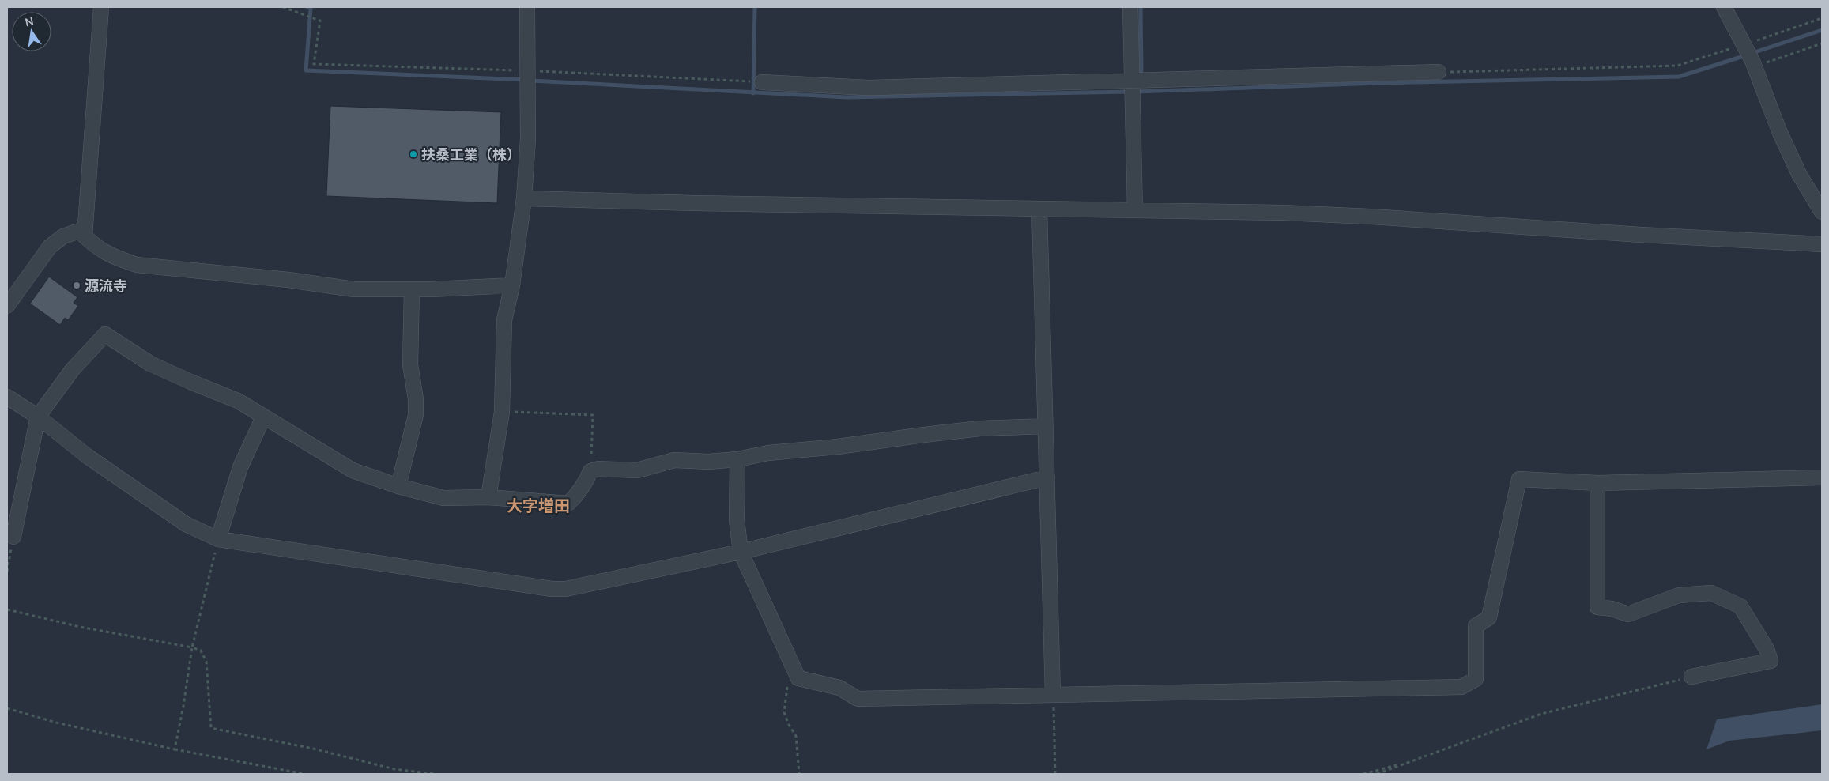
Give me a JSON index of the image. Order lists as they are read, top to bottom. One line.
{"districts":["大字増田"],"places":["扶桑工業（株）","源流寺"],"north":"top"}
